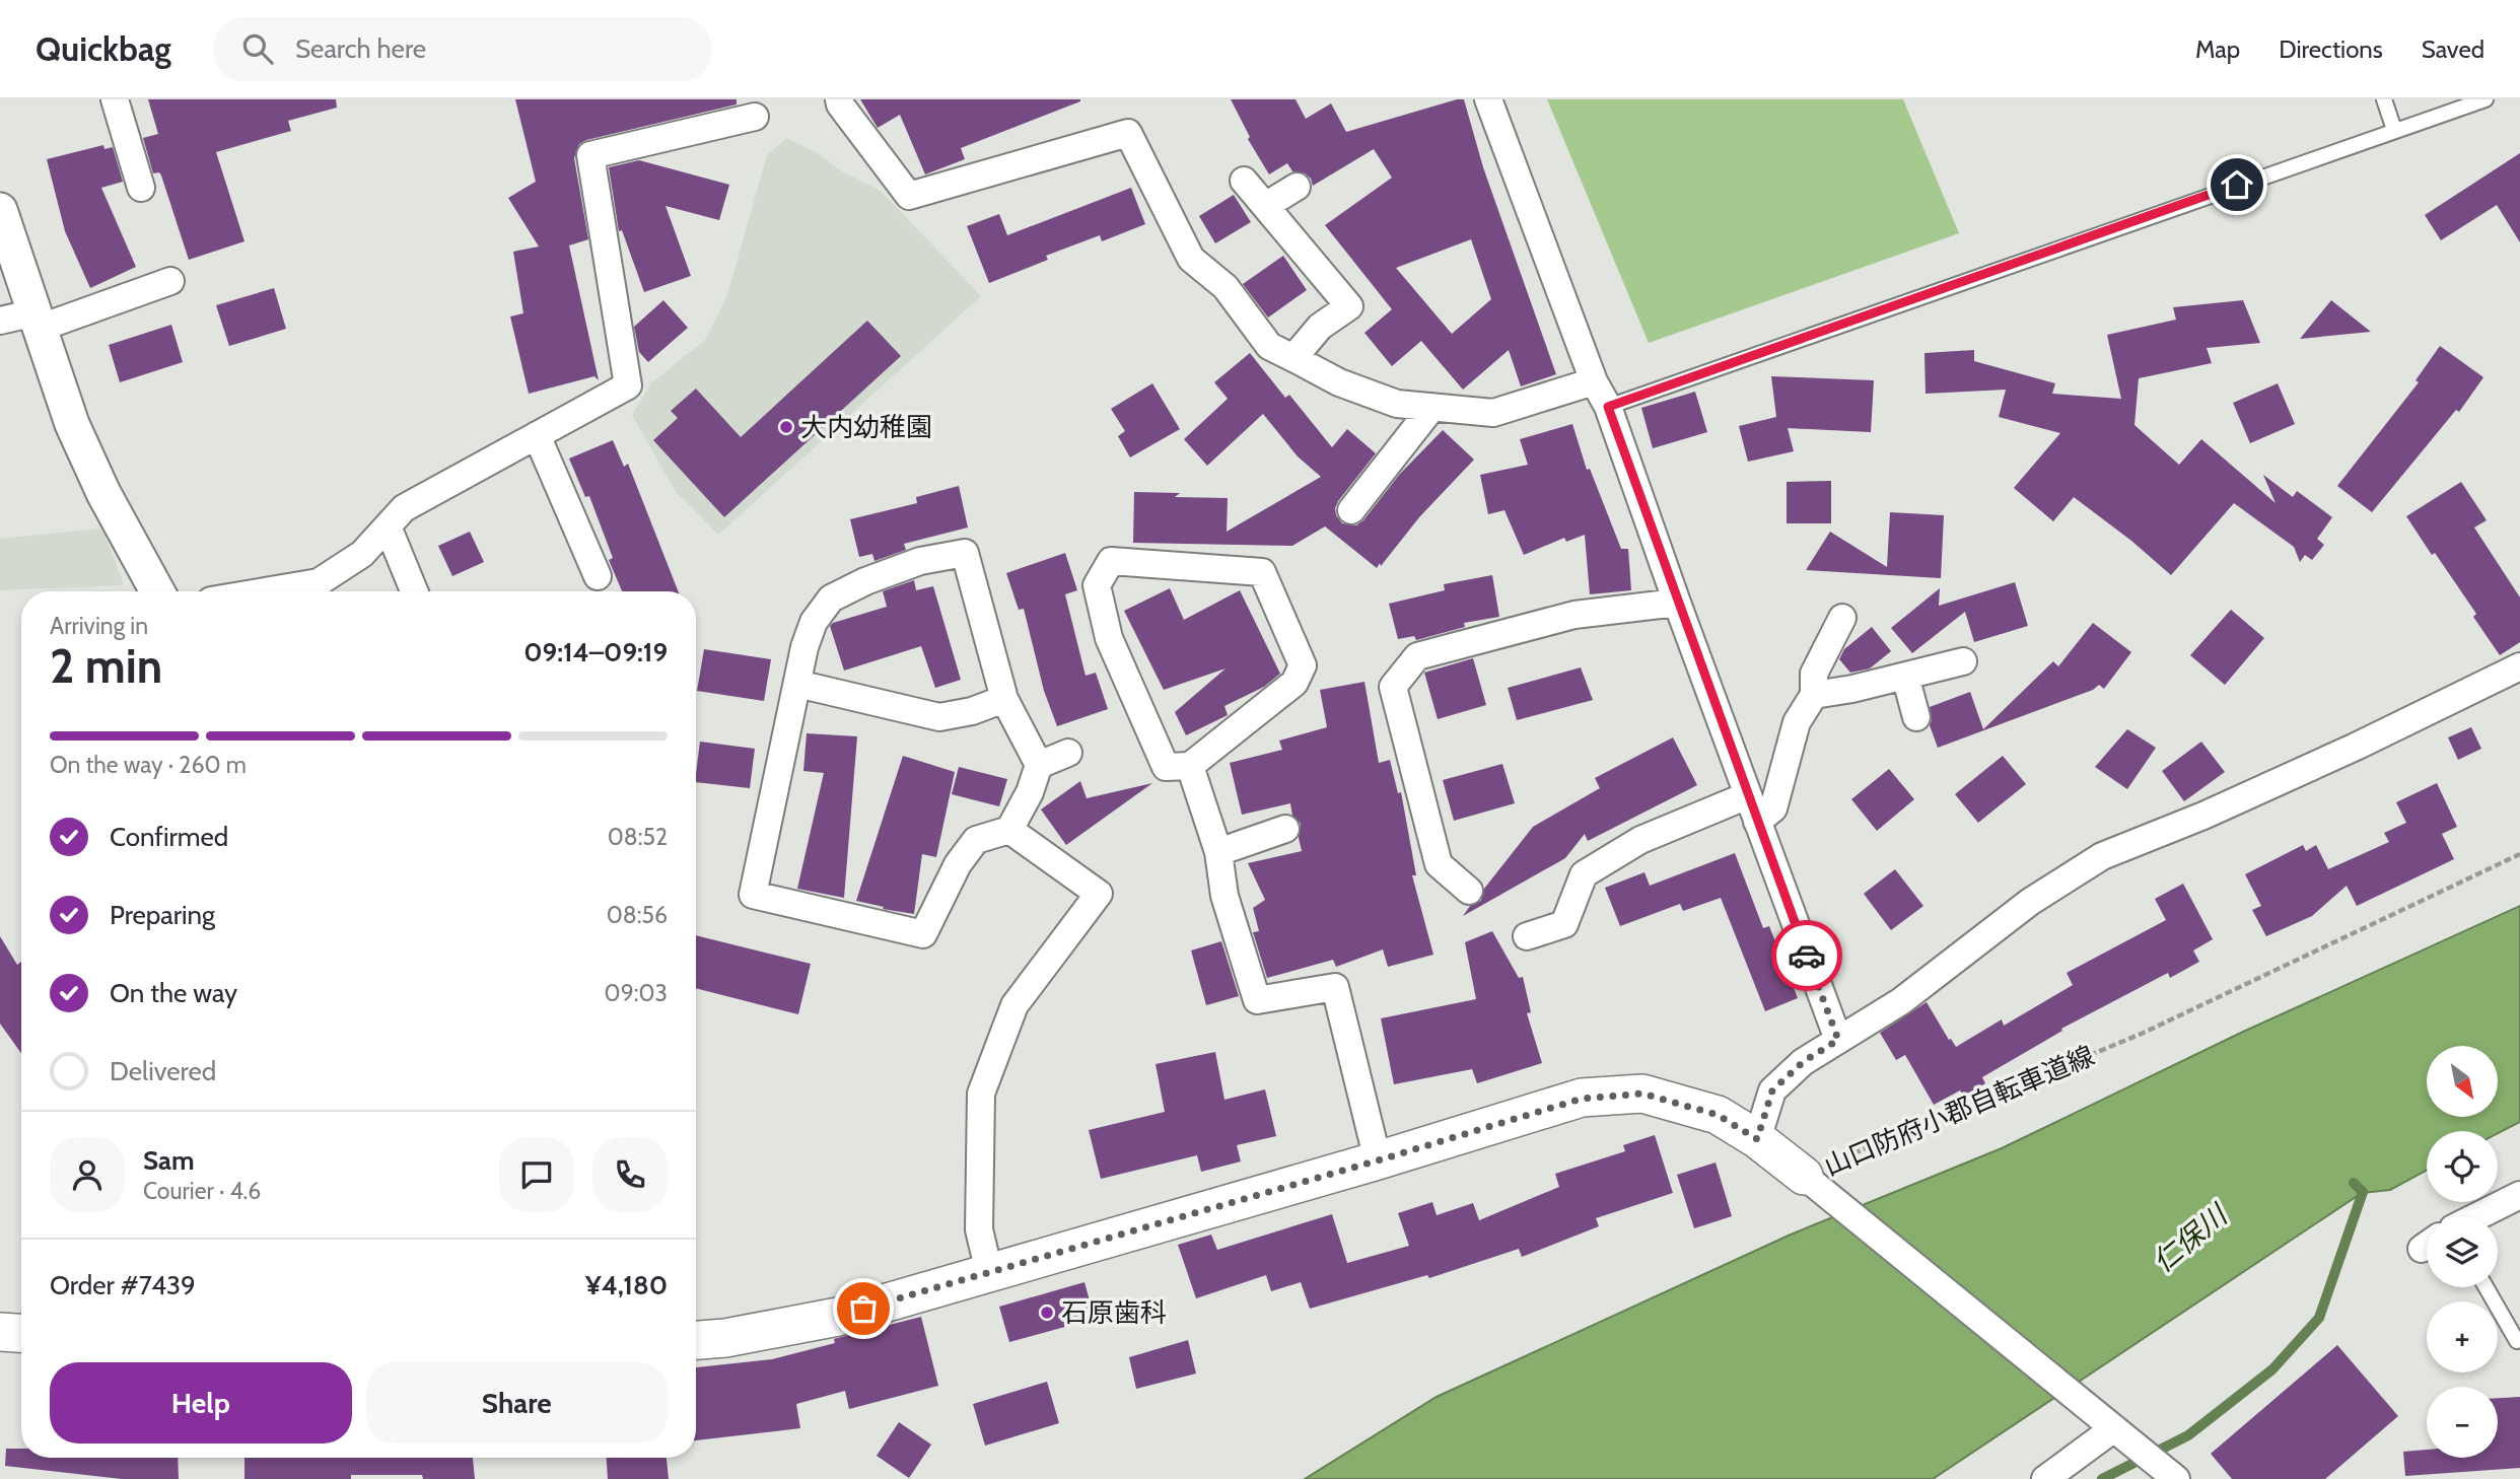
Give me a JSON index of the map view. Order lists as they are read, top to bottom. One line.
{"streets":{"main road":["山口防府小郡自転車道線"]},"water":["仁保川"],"places":["大内幼稚園","石原歯科"],"north":"bottom right","page":{"header":"Quickbag","search":"Search here","nav":["Map","Directions","Saved"],"heading":["2 min","Arriving in","09:14–09:19"],"panel":["Sam","Courier · 4.6","Order #7439","¥4,180"],"bar":"On the way · 260 m","list":[["Confirmed","08:52"],["Preparing","08:56"],["On the way","09:03"],"Delivered"],"map_buttons":["+","−"],"buttons":["Help","Share"]}}
